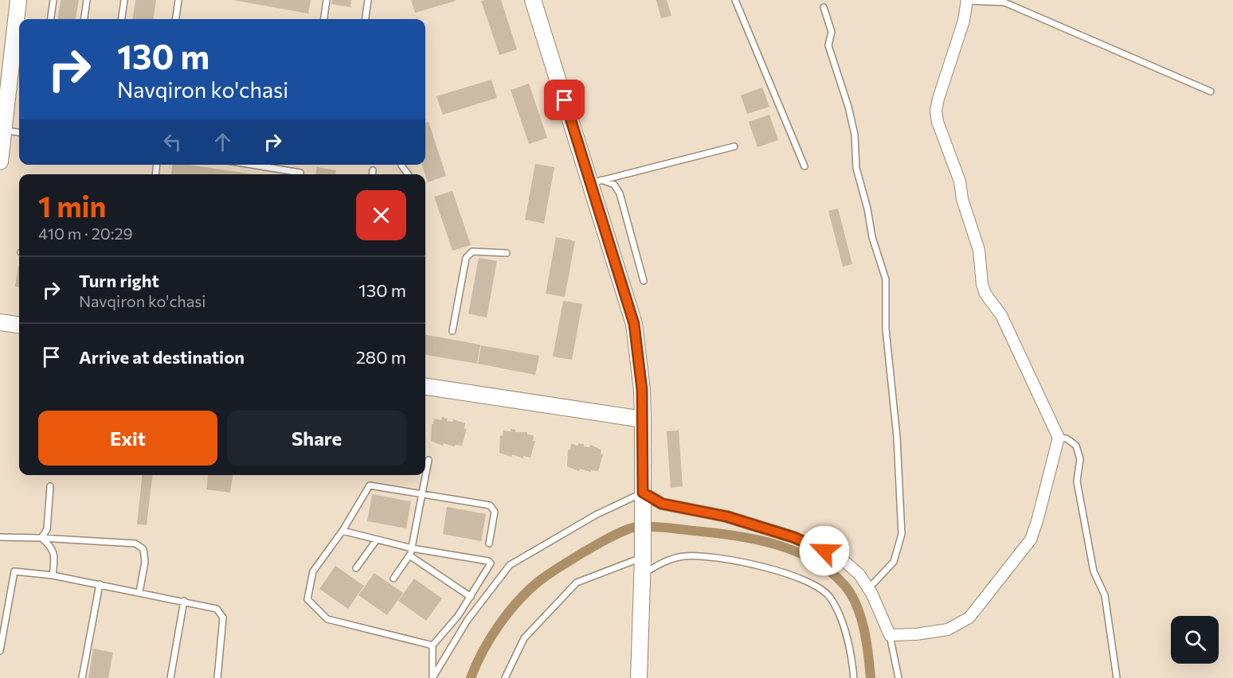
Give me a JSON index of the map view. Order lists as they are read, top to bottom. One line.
{"page":{"turn":["130 m","Navqiron ko'chasi"],"heading":["1 min","410 m · 20:29"],"list":[{"name":"Turn right","note":"Navqiron ko'chasi","value":"130 m"},{"name":"Arrive at destination","value":"280 m"}],"buttons":["Exit","Share"]}}
